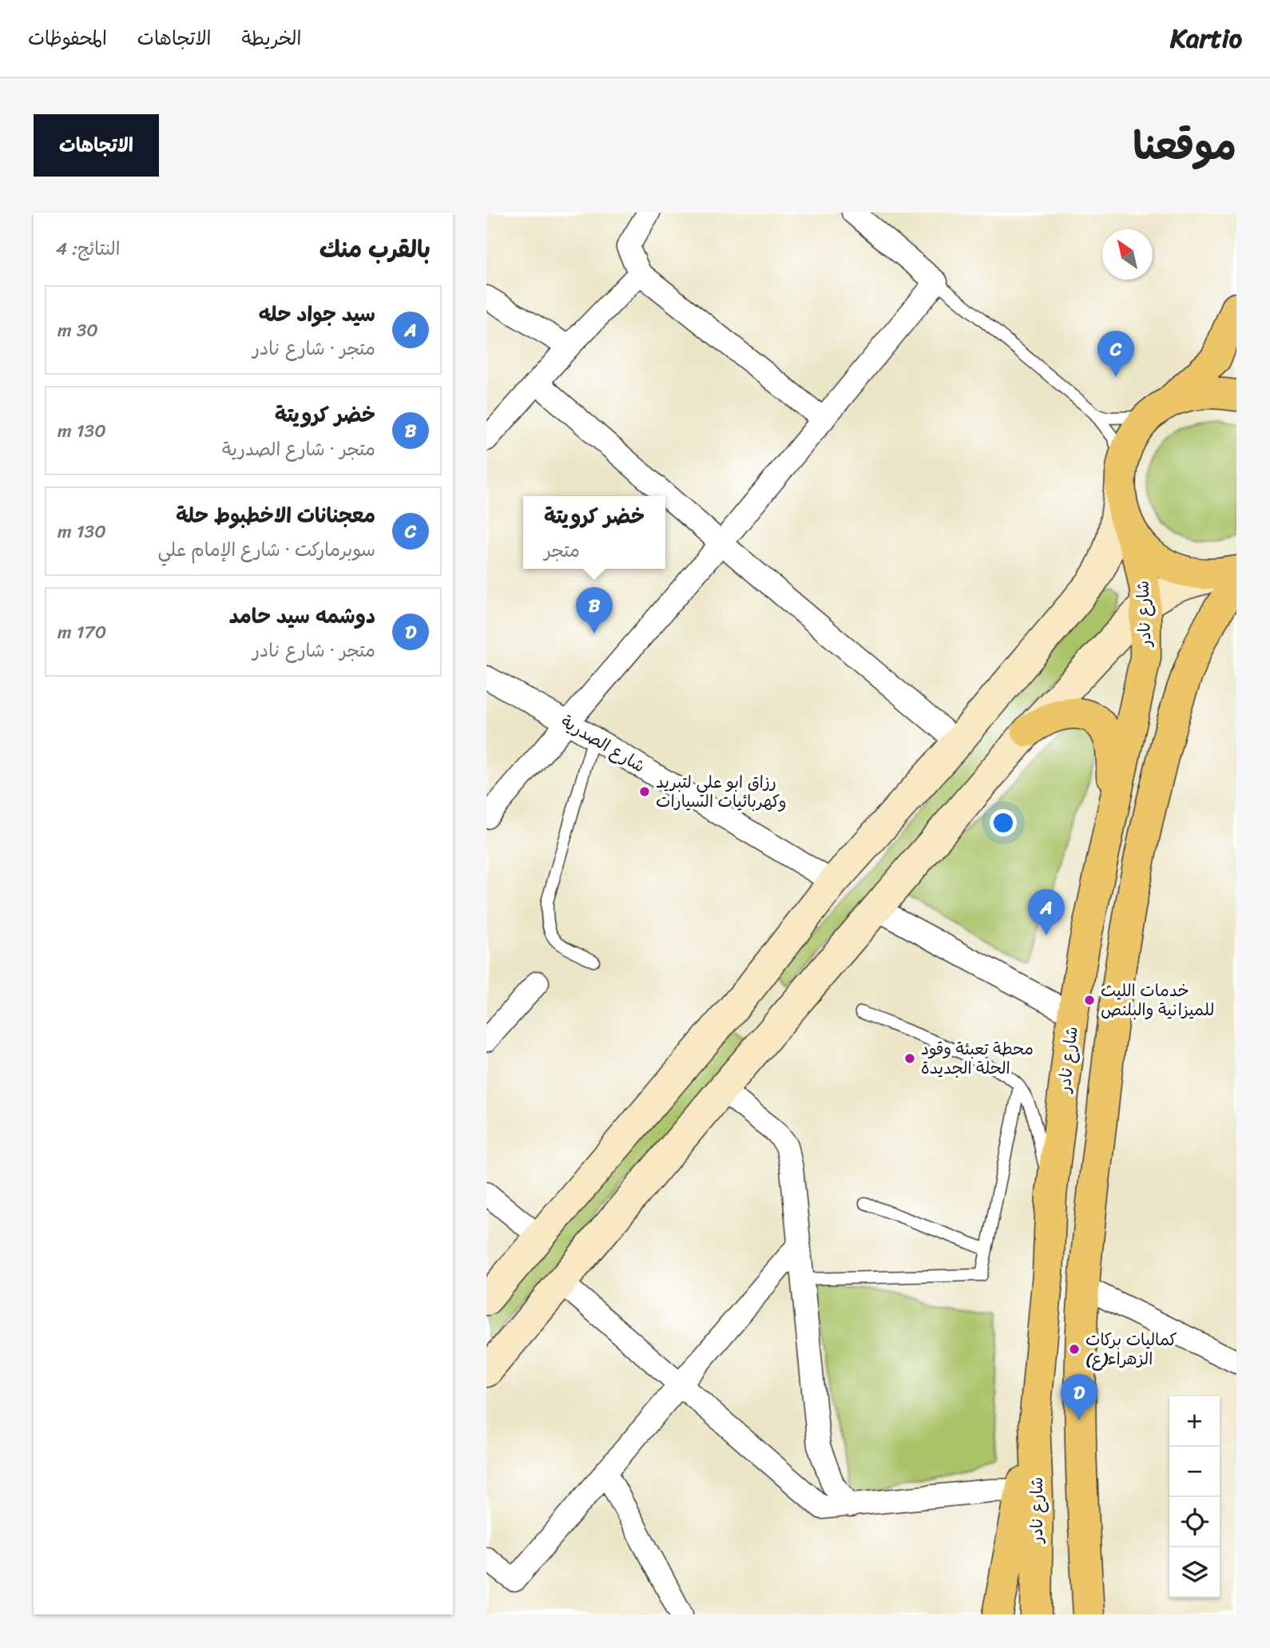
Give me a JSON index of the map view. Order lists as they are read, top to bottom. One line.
{"streets":{"main road":["شارع نادر"],"street":["شارع الصدرية"]},"places":["رزاق ابو علي لتبريد وكهربائيات السيارات","خدمات الليث للميزانية والبلنص","محطة تعبئة وقود الحلة الجديدة","كماليات بركات الزهراء(ع)"],"north":"top left","page":{"header":"Kartio","nav":["الخريطة","الاتجاهات","المحفوظات"],"title":"موقعنا","buttons":"الاتجاهات","heading":["بالقرب منك","النتائج: 4"],"list":[{"mark":"A","name":"سيد جواد حله","note":"متجر · شارع نادر","value":"30 m"},{"mark":"B","name":"خضر كرويتة","note":"متجر · شارع الصدرية","value":"130 m"},{"mark":"C","name":"معجنانات الاخطبوط حلة","note":"سوبرماركت · شارع الإمام علي","value":"130 m"},{"mark":"D","name":"دوشمه سيد حامد","note":"متجر · شارع نادر","value":"170 m"}],"pins":["C","B","A","D"],"popup":["خضر كرويتة","متجر"],"map_buttons":["+","−"]}}
